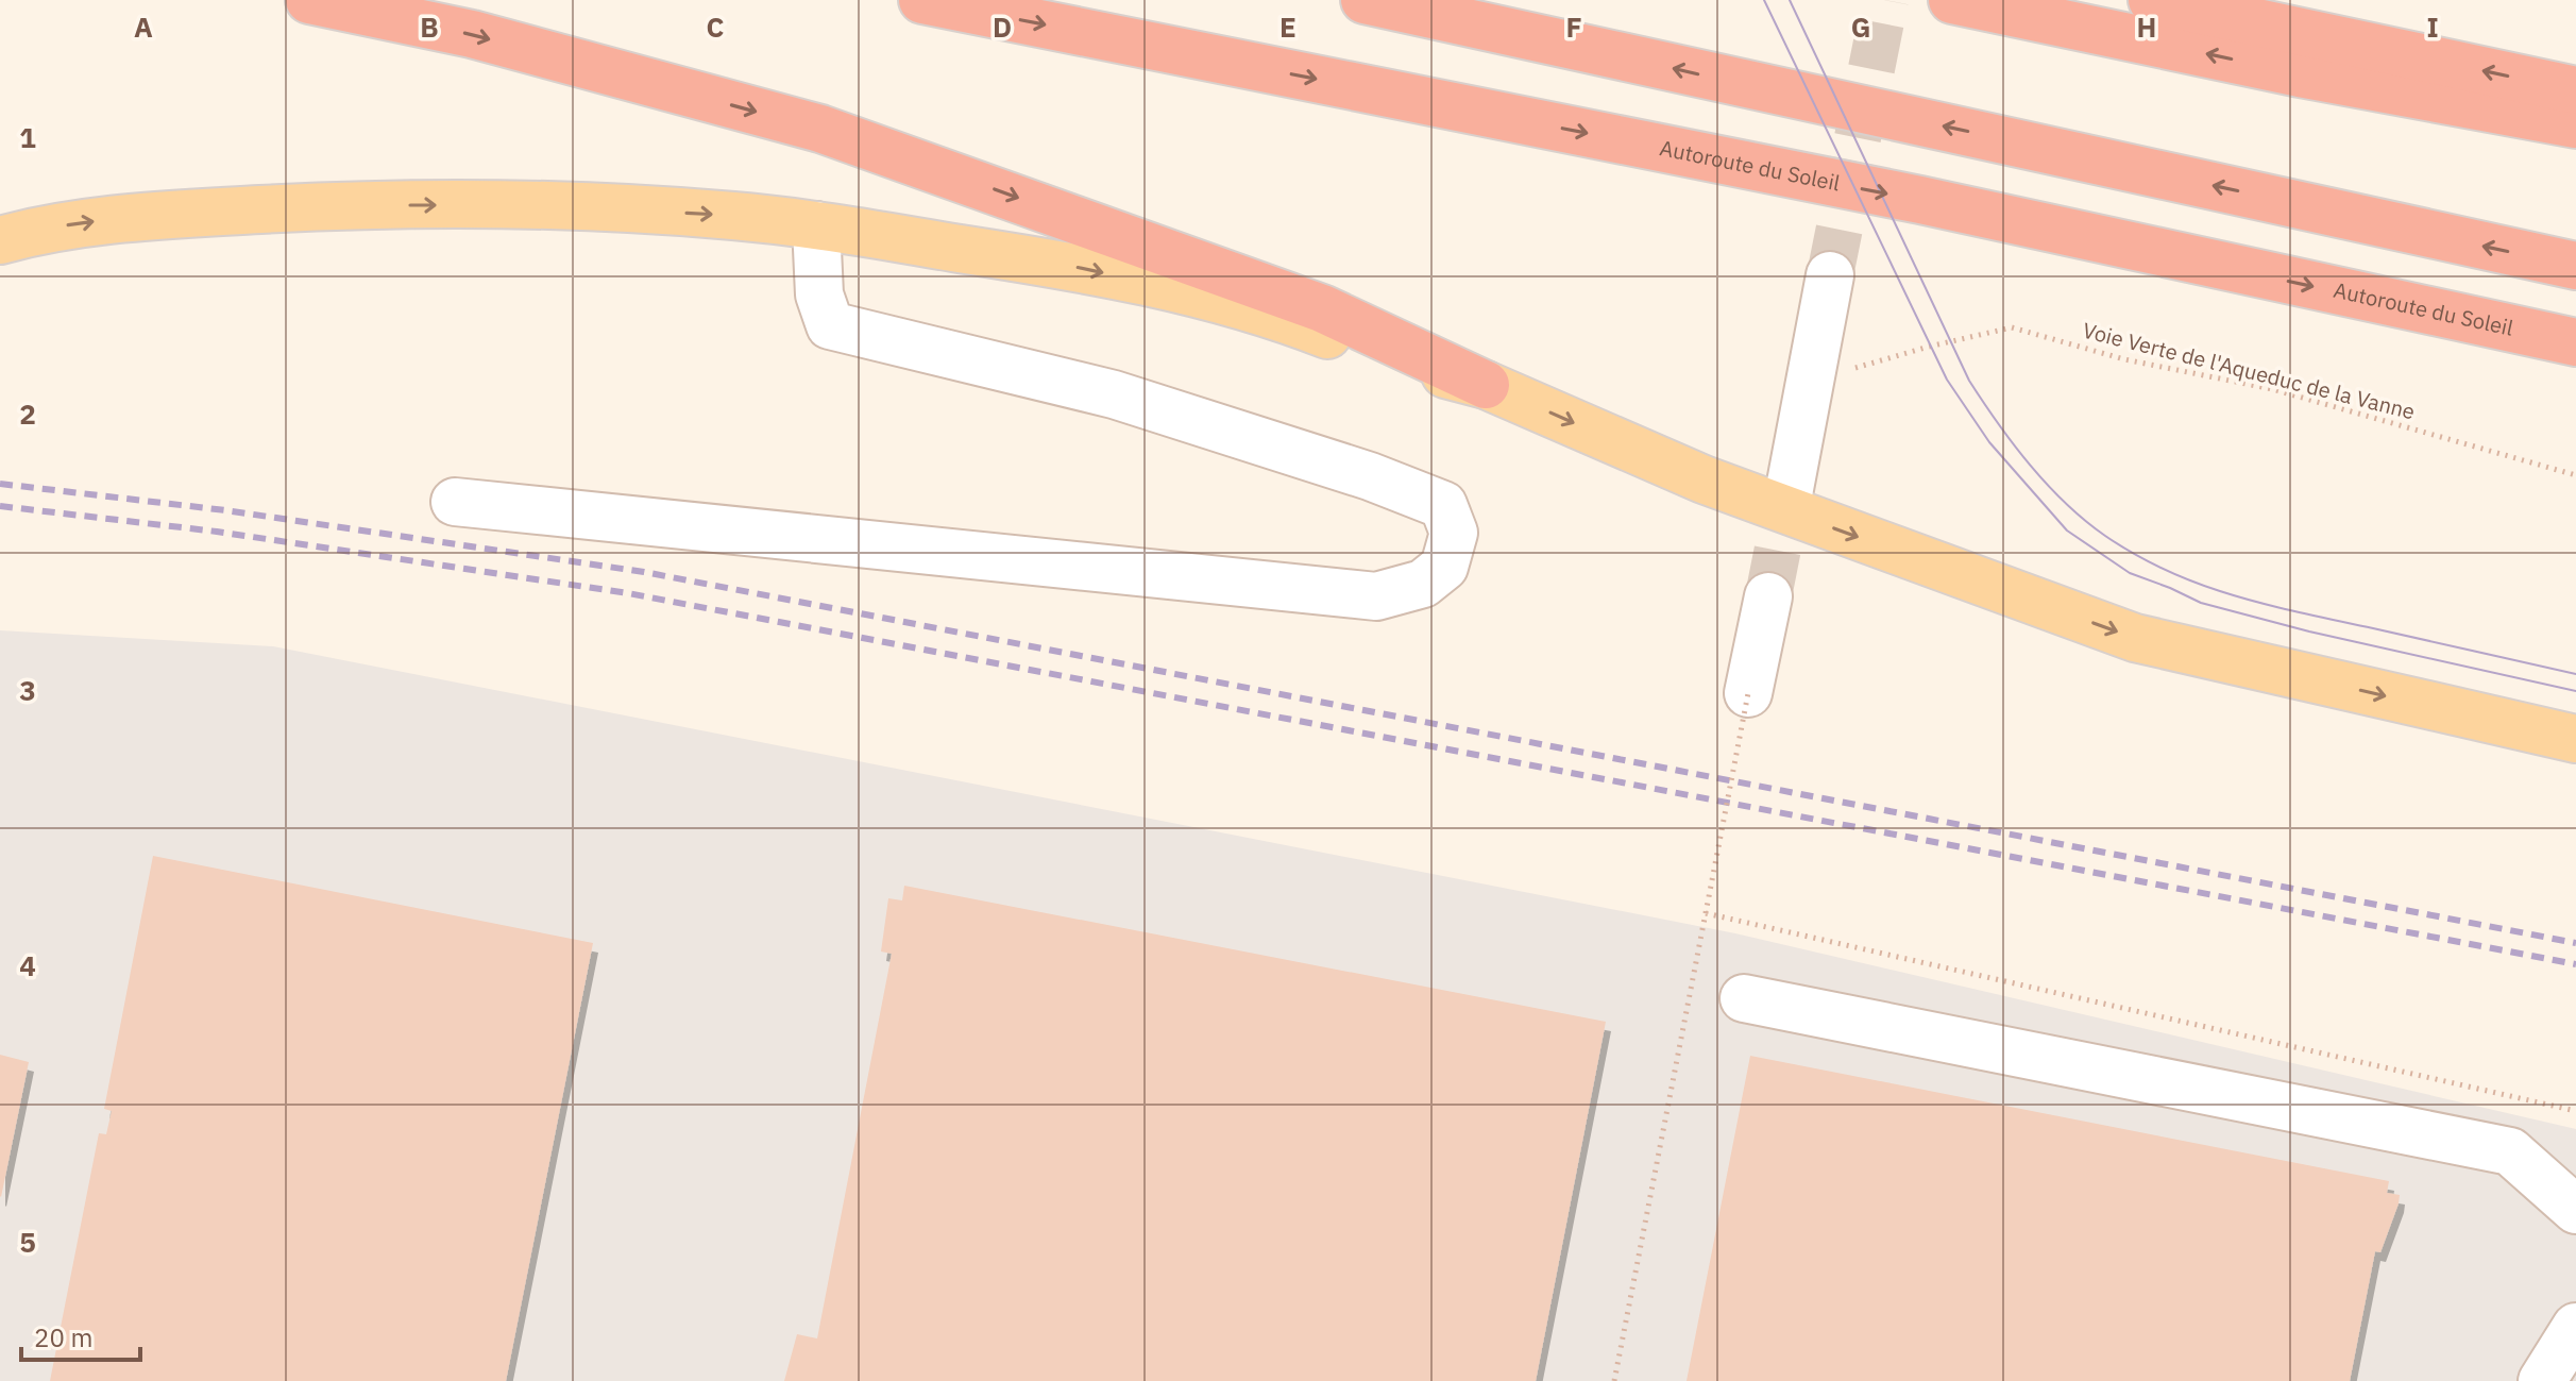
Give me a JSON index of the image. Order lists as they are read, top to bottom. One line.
{"streets":{"highway":["Autoroute du Soleil"],"path":["Voie Verte de l'Aqueduc de la Vanne"]},"scale_bar":"20 m","grid":{"columns":["A","B","C","D","E","F","G","H","I"],"rows":["1","2","3","4","5"]}}
